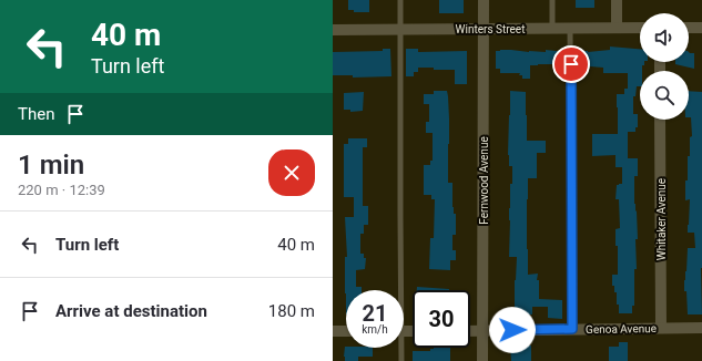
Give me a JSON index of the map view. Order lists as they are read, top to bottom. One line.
{"streets":{"street":["Winters Street","Fernwood Avenue","Whitaker Avenue","Genoa Avenue"]},"crossings":[["Winters Street","Fernwood Avenue"],["Fernwood Avenue","Genoa Avenue"],["Whitaker Avenue","Genoa Avenue"]],"page":{"turn":["40 m","Turn left"],"then":"Then","heading":["1 min","220 m · 12:39"],"list":[{"name":"Turn left","value":"40 m"},{"name":"Arrive at destination","value":"180 m"}],"speed":"21 km/h","limit":"30"}}
